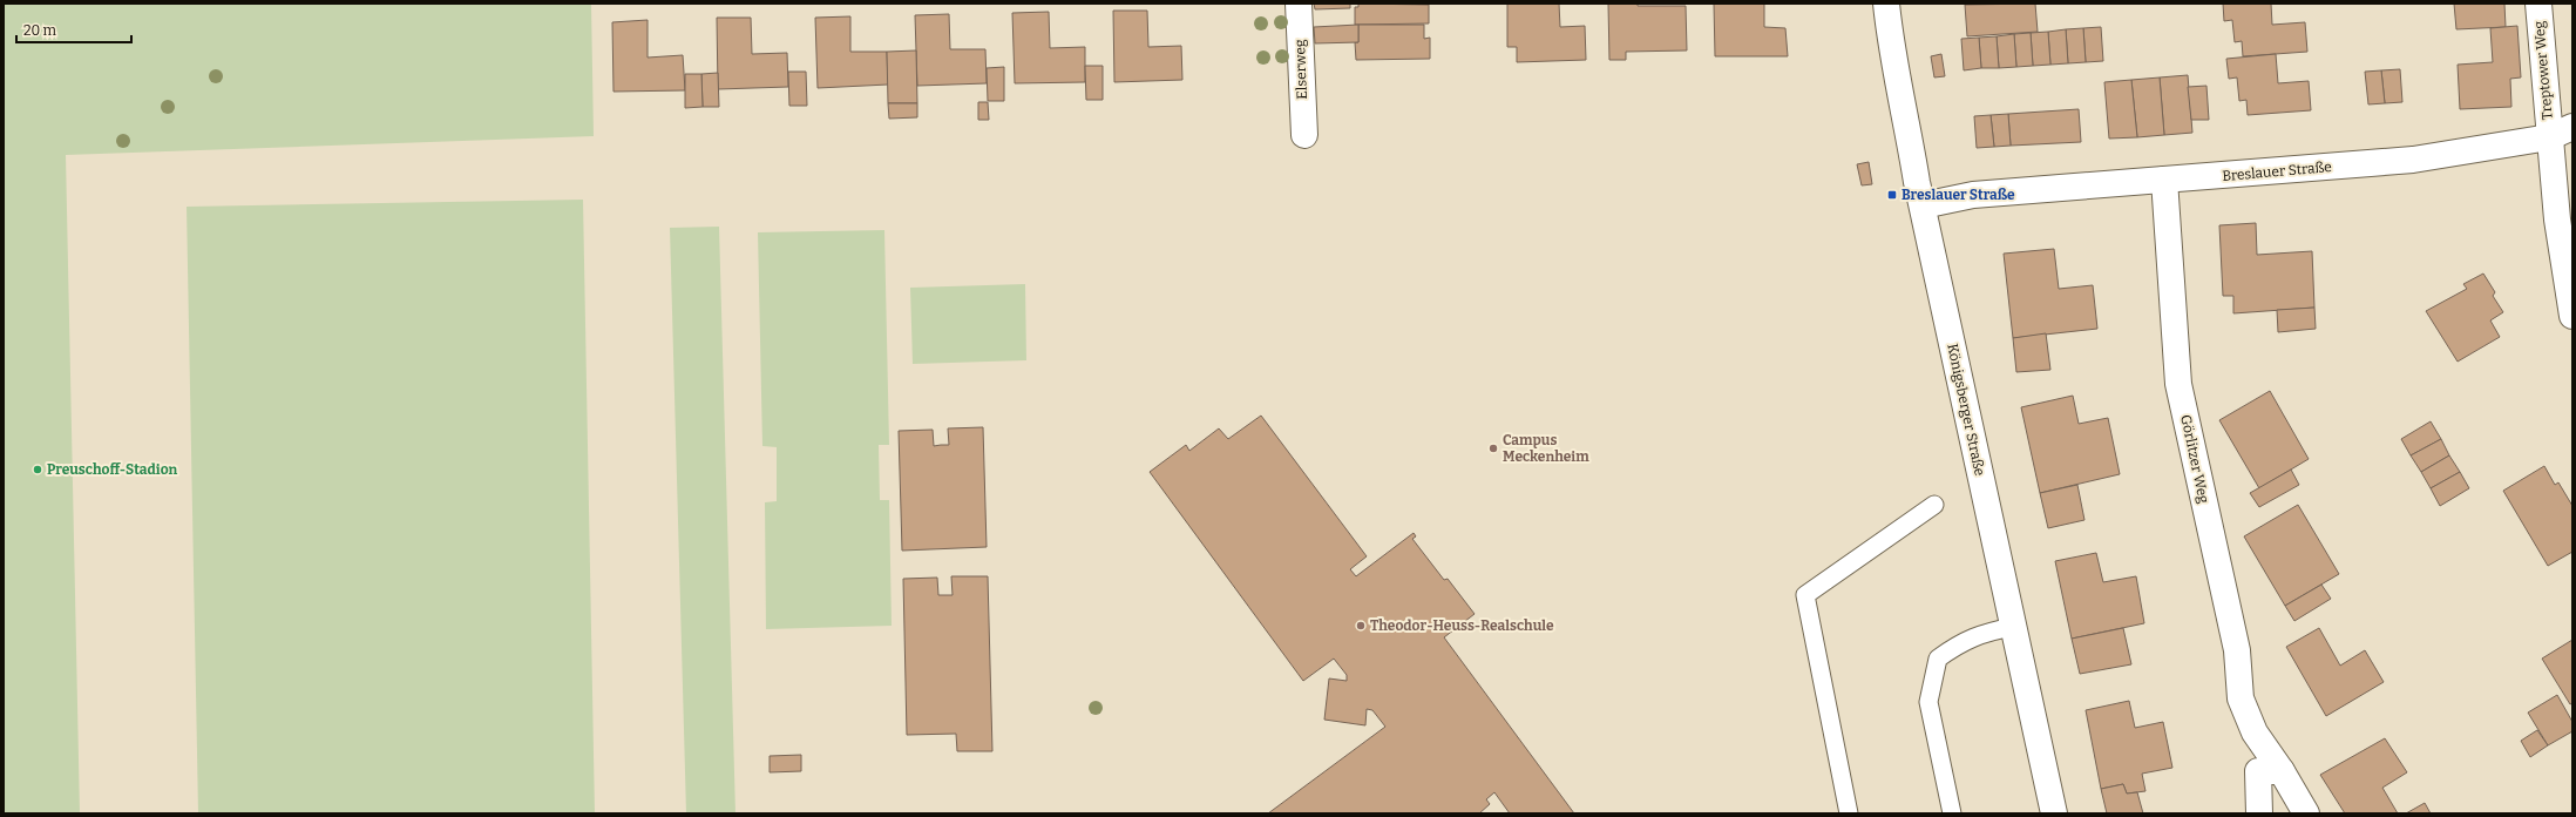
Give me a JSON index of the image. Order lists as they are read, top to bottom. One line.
{"streets":{"street":["Elserweg","Treptower Weg","Breslauer Straße","Königsberger Straße","Görlitzer Weg"]},"crossings":[["Treptower Weg","Breslauer Straße"],["Breslauer Straße","Königsberger Straße"],["Breslauer Straße","Görlitzer Weg"]],"places":{"transit":["Breslauer Straße"],"other":["Campus Meckenheim","Preuschoff-Stadion","Theodor-Heuss-Realschule"]},"scale_bar":"20 m"}
